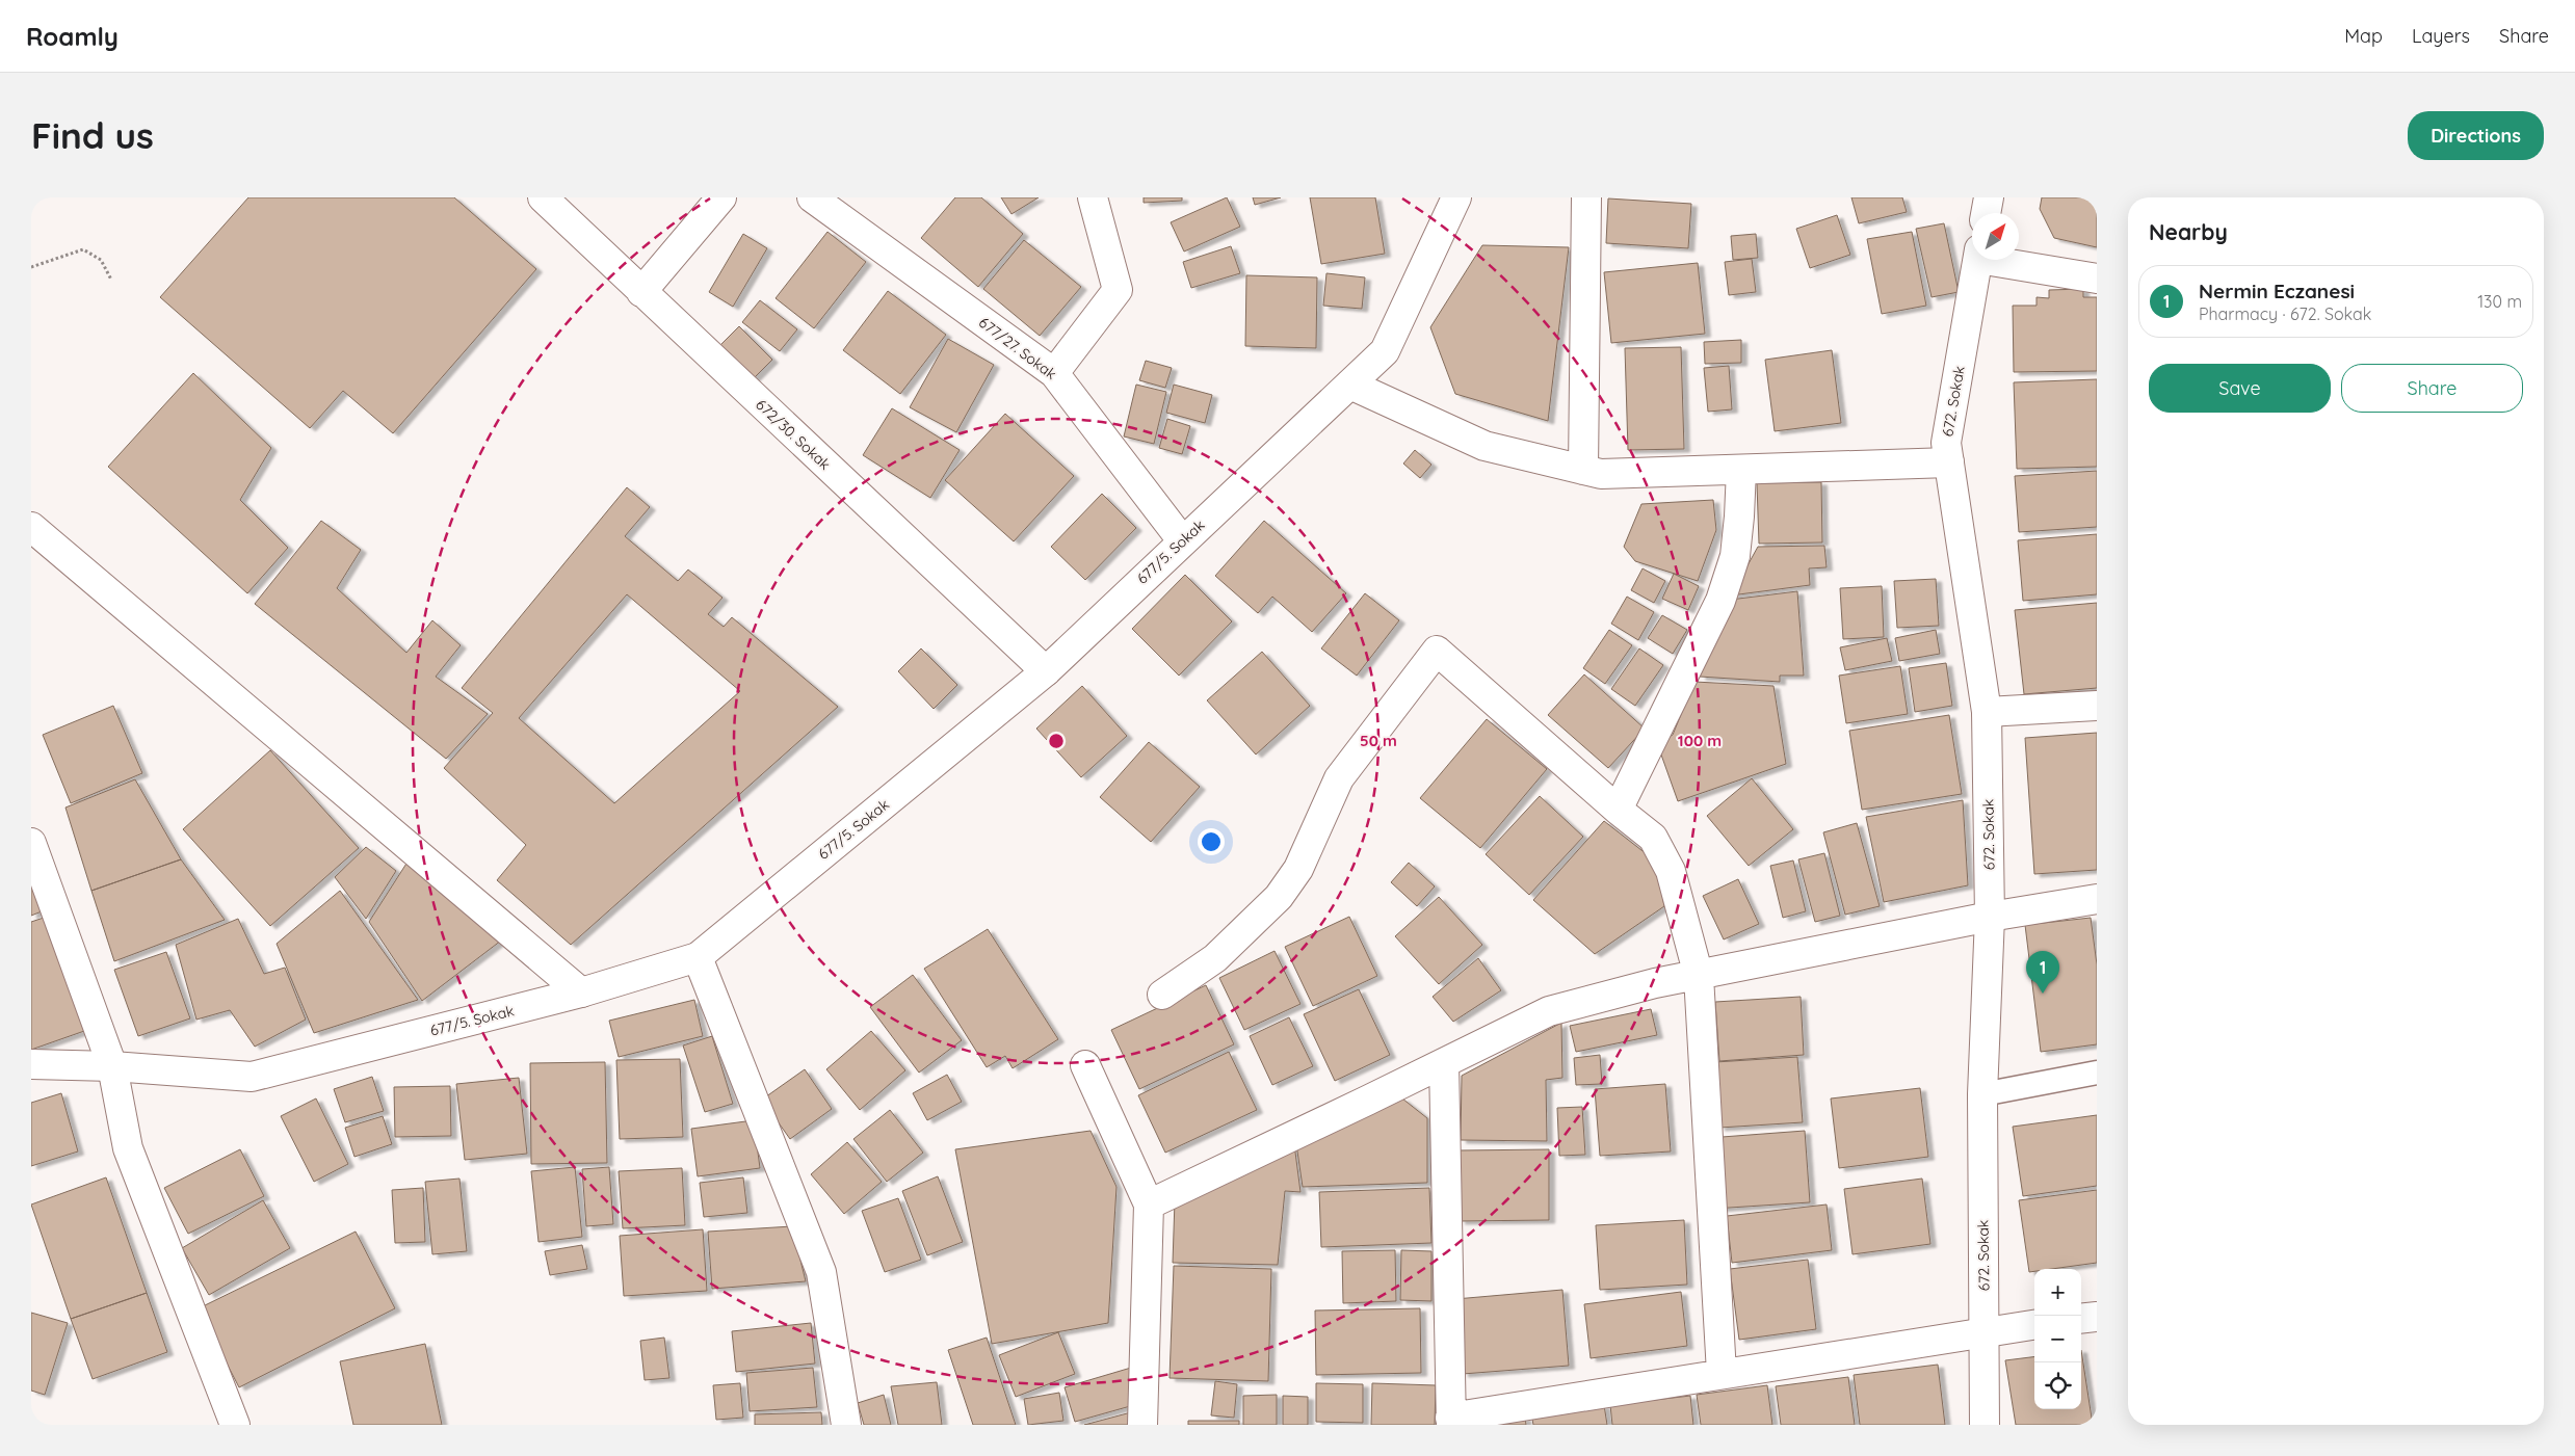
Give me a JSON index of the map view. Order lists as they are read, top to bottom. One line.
{"streets":{"street":["677/27. Sokak","672. Sokak","672/30. Sokak","677/5. Sokak"]},"crossings":[["677/27. Sokak","677/5. Sokak"],["672/30. Sokak","677/5. Sokak"]],"north":"top right","page":{"header":"Roamly","nav":["Map","Layers","Share"],"buttons":["Directions",["Save","Share"]],"title":"Find us","heading":"Nearby","list":[{"mark":"1","name":"Nermin Eczanesi","note":"Pharmacy · 672. Sokak","value":"130 m"}],"pins":"1","map_buttons":["+","−"]},"rings":["50 m","100 m"]}
